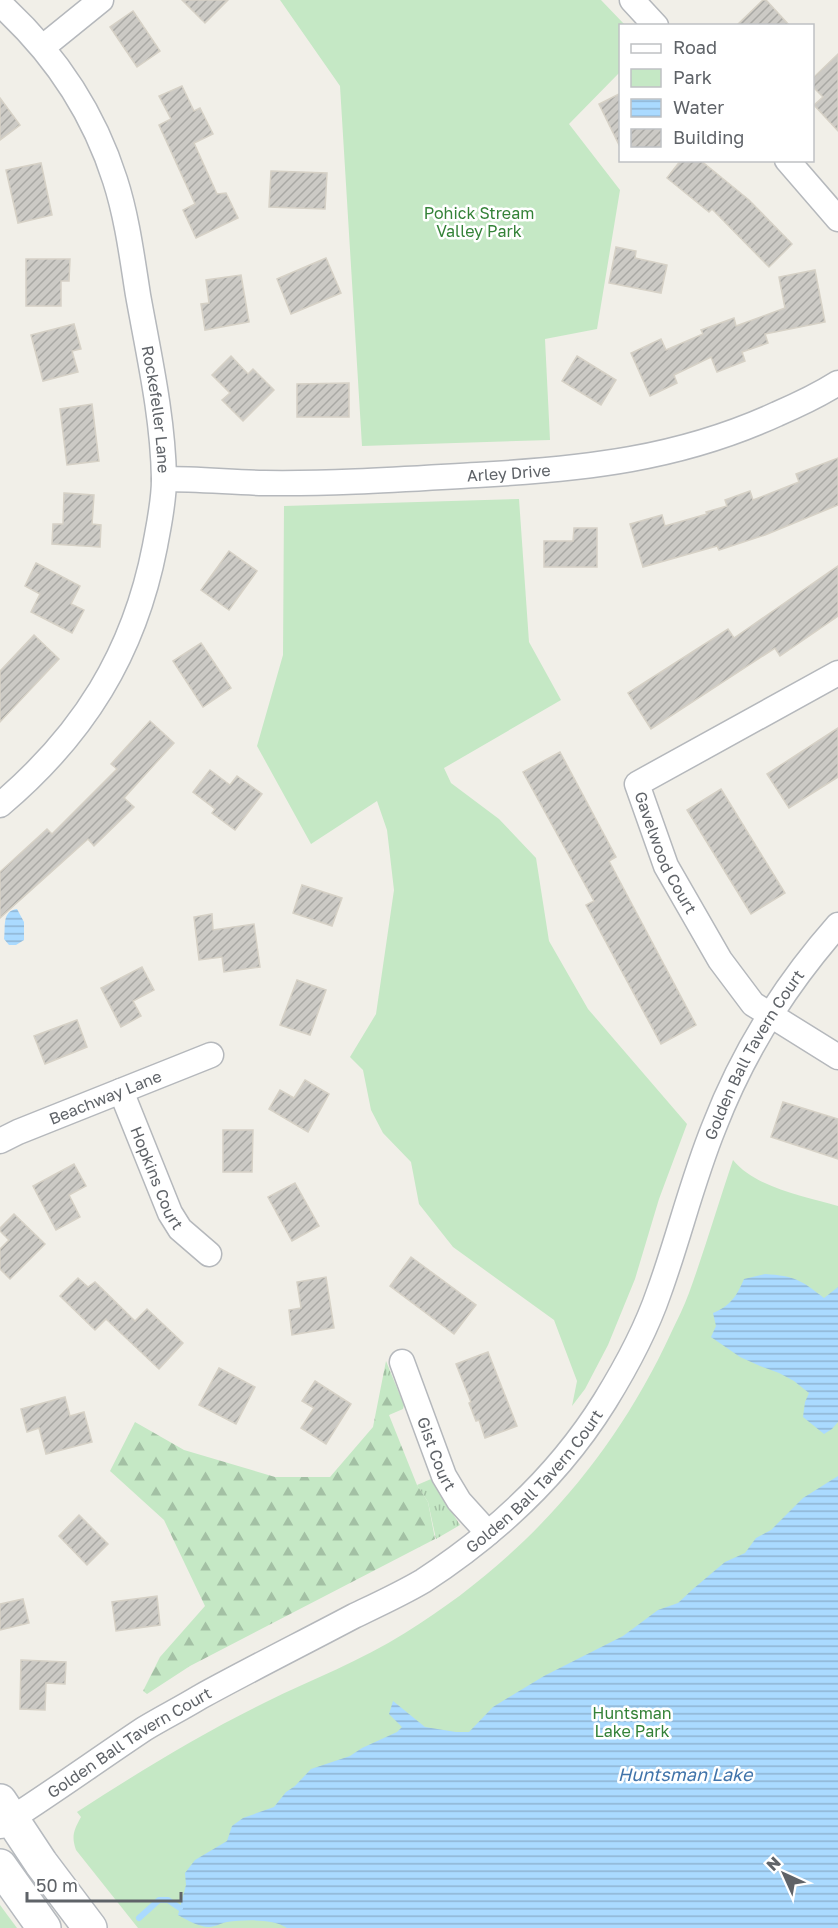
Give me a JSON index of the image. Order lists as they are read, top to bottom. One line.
{"streets":{"street":["Rockefeller Lane","Arley Drive","Gavelwood Court","Golden Ball Tavern Court","Beachway Lane","Hopkins Court","Gist Court"]},"crossings":[["Rockefeller Lane","Arley Drive"],["Gavelwood Court","Golden Ball Tavern Court"],["Golden Ball Tavern Court","Gist Court"],["Beachway Lane","Hopkins Court"]],"water":["Huntsman Lake"],"parks":["Pohick Stream Valley Park","Huntsman Lake Park"],"legend":["Road","Park","Water","Building"],"scale_bar":"50 m","north":"top left"}
